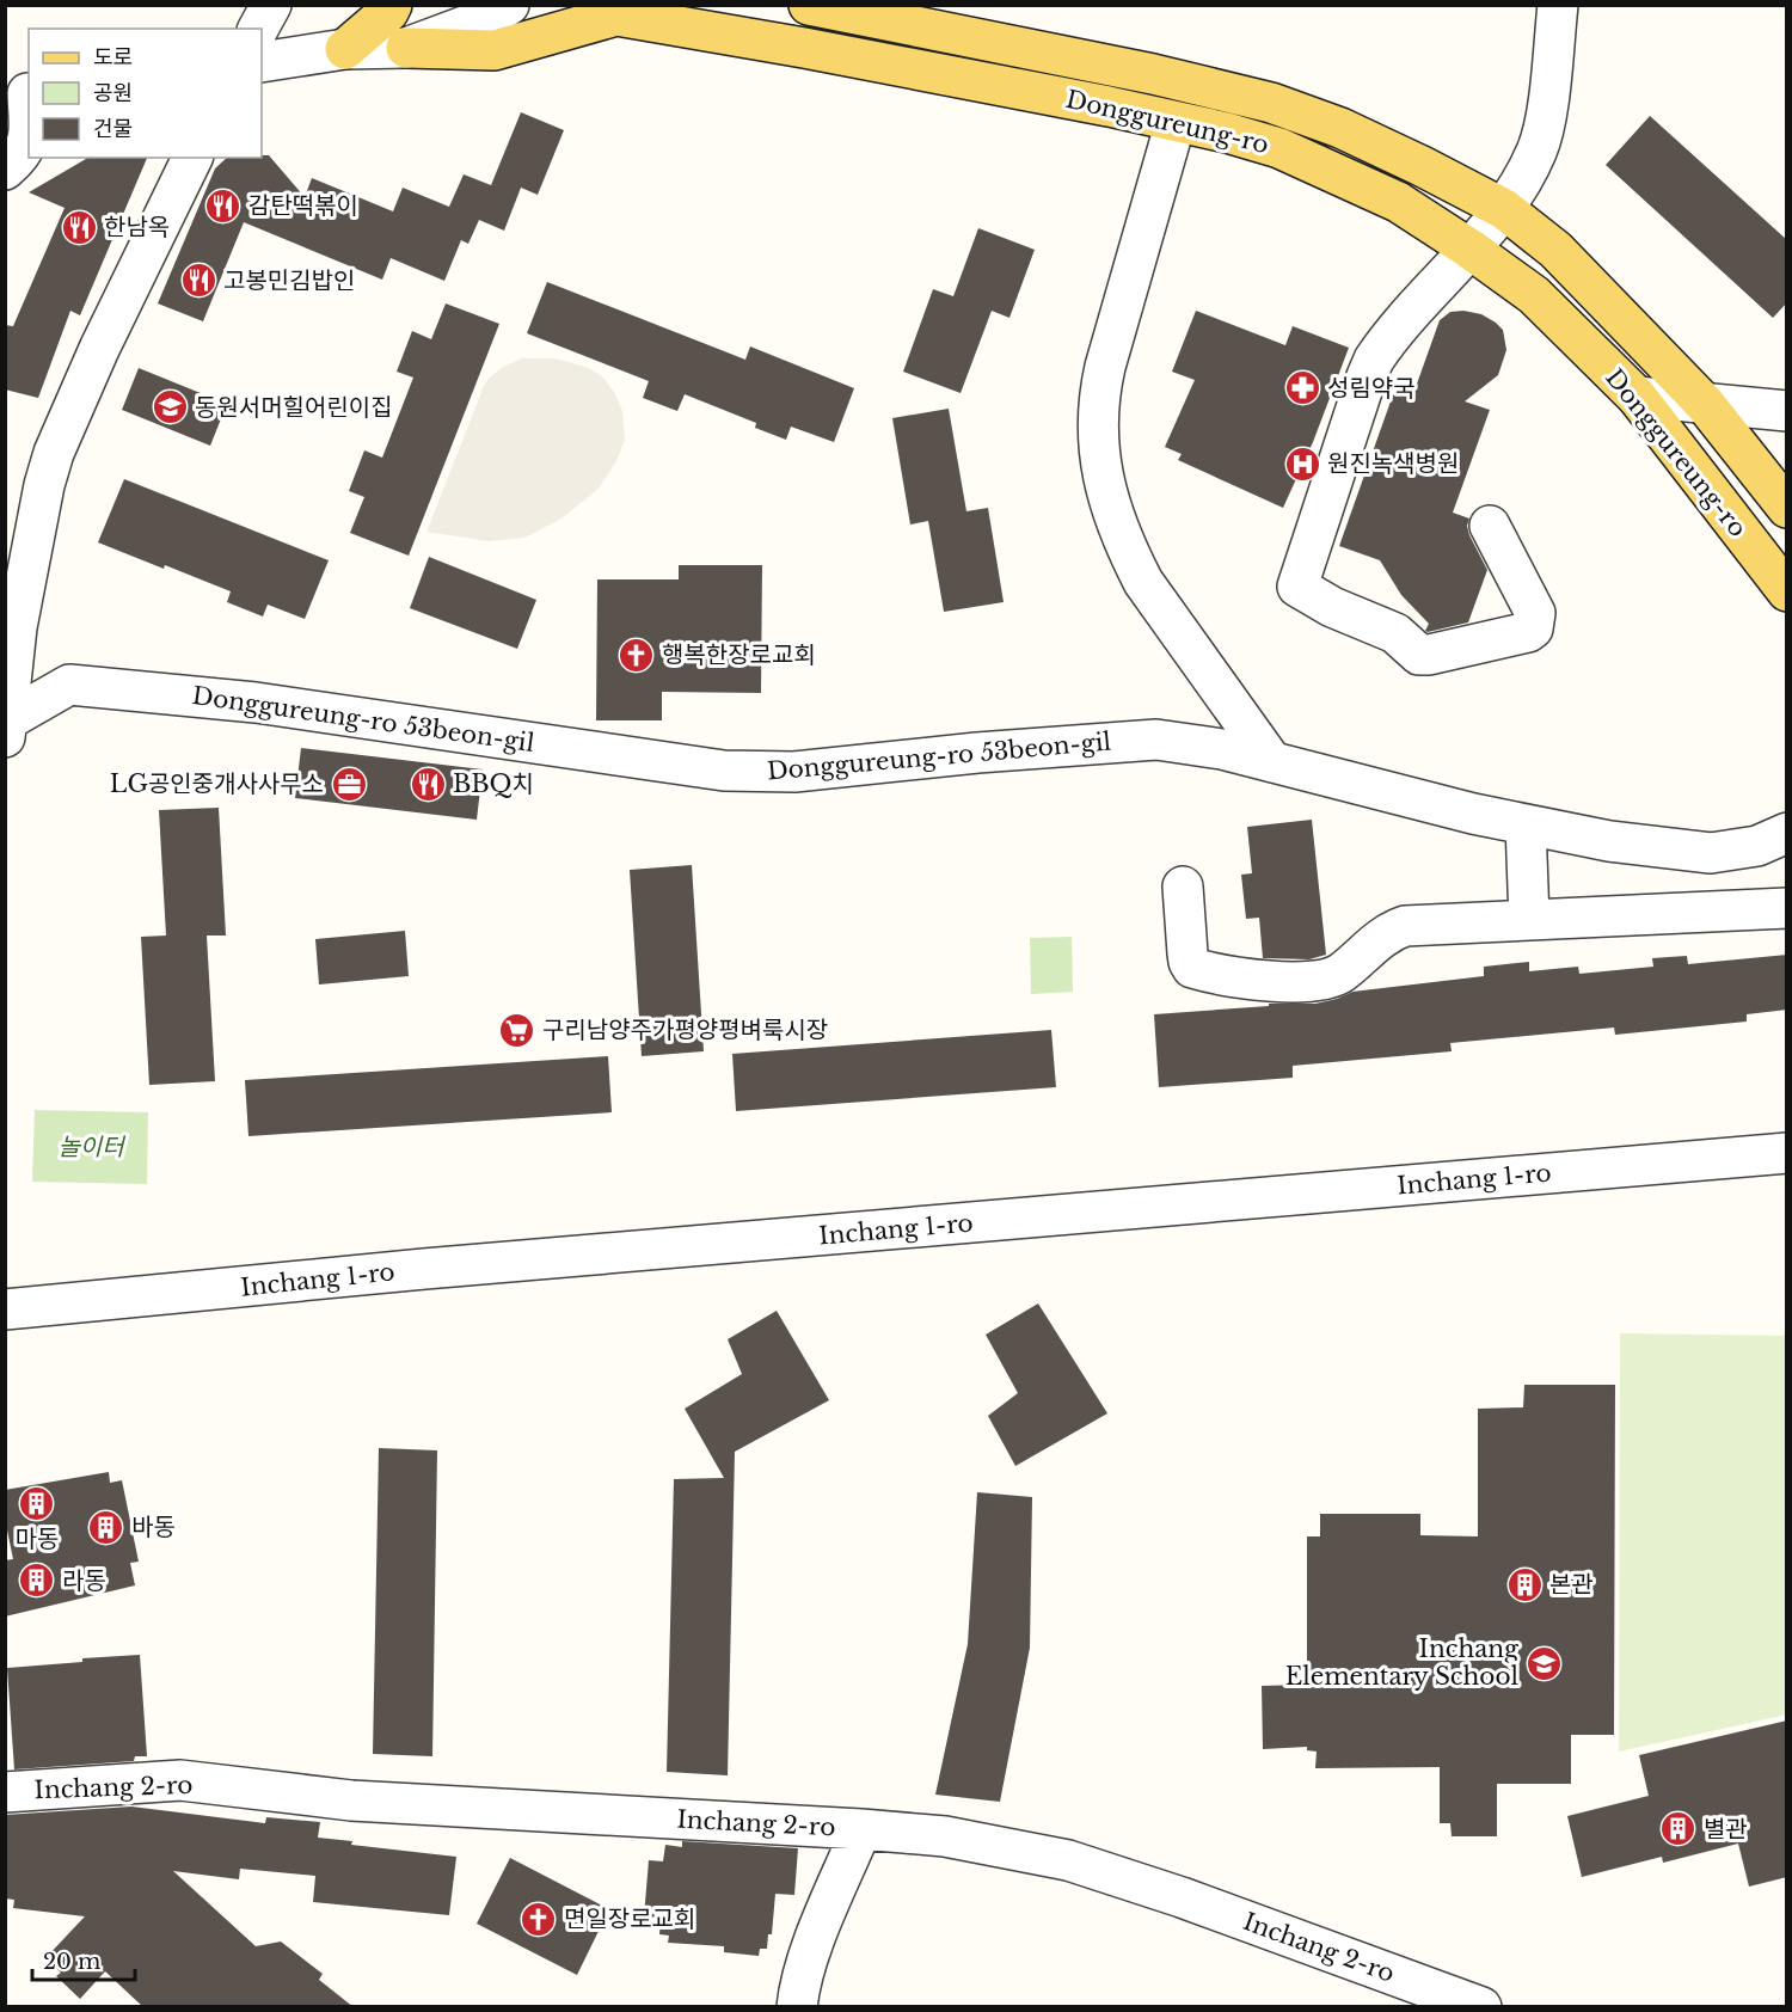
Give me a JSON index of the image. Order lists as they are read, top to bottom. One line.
{"streets":{"main road":["Donggureung-ro"],"street":["Donggureung-ro 53beon-gil","Inchang 1-ro","Inchang 2-ro"]},"parks":["놀이터"],"places":{"restaurant":["감탄떡볶이","한남옥","고봉민김밥인","BBQ치"],"pharmacy":["성림약국"],"school or university":["동원서머힐어린이집","Inchang Elementary School"],"hospital":["원진녹색병원"],"church":["행복한장로교회","면일장로교회"],"office":["LG공인중개사사무소"],"supermarket":["구리남양주가평양평벼룩시장"],"building":["마동","바동","라동","본관","별관"]},"legend":["도로","공원","건물"],"scale_bar":"20 m"}
